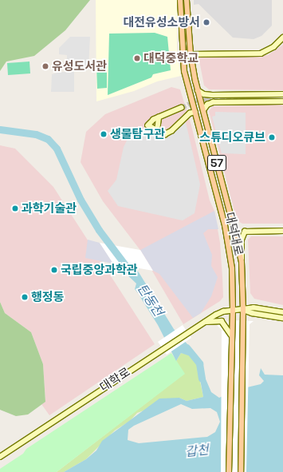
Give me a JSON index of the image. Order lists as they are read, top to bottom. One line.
{"streets":{"main road":["57","대덕대로"],"street":["대학로"]},"crossings":[["대덕대로","대학로"]],"water":["탄동천","갑천"],"places":["대전유성소방서","대덕중학교","유성도서관","생물탐구관","스튜디오큐브","과학기술관","국립중앙과학관","행정동"]}
